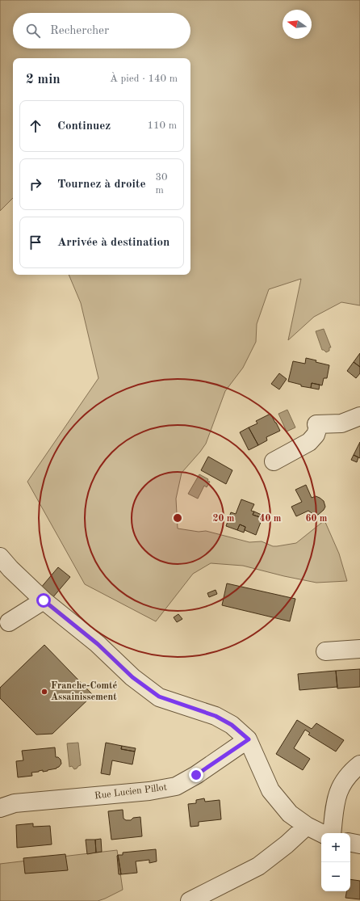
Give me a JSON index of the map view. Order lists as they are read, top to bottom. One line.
{"streets":{"street":["Rue Lucien Pillot"]},"places":["Franche-Comté Assainissement"],"north":"left","page":{"search":"Rechercher","heading":["2 min","À pied · 140 m"],"list":[["Continuez","110 m"],["Tournez à droite","30 m"],"Arrivée à destination"],"map_buttons":["+","−"]},"rings":["20 m","40 m","60 m"]}
